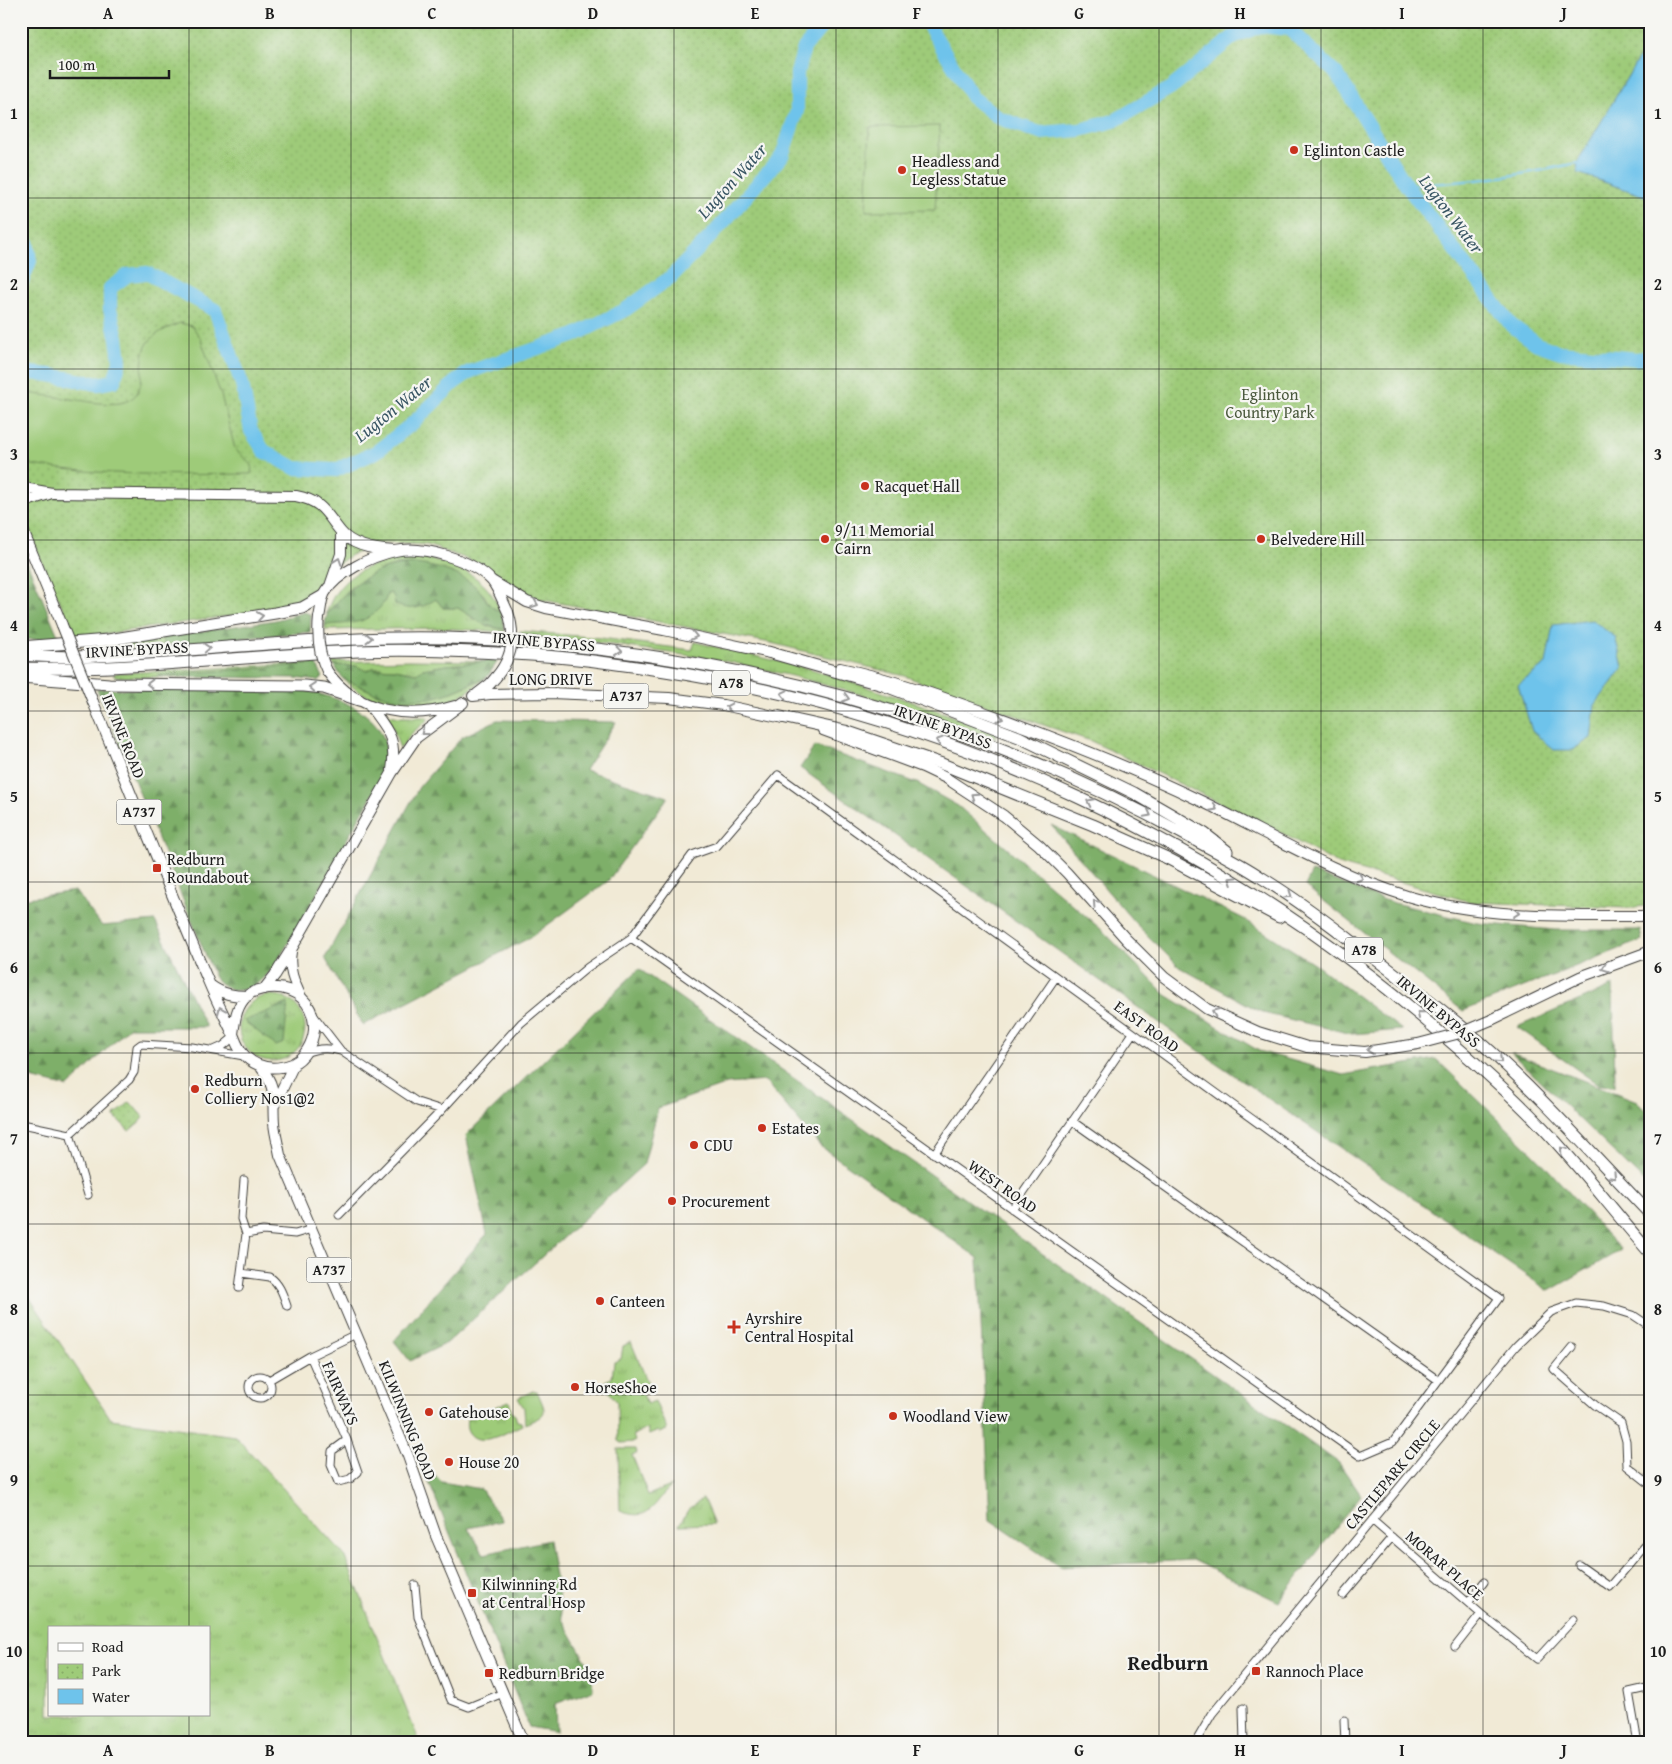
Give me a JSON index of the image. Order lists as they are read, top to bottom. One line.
{"streets":{"highway":["IRVINE BYPASS","A78"],"main road":["LONG DRIVE","A737","IRVINE ROAD","KILWINNING ROAD"],"street":["EAST ROAD","WEST ROAD","FAIRWAYS","CASTLEPARK CIRCLE","MORAR PLACE"]},"crossings":[["IRVINE BYPASS","A78"],["A737","IRVINE ROAD"],["A737","KILWINNING ROAD"],["IRVINE ROAD","KILWINNING ROAD"],["EAST ROAD","WEST ROAD"],["FAIRWAYS","KILWINNING ROAD"],["CASTLEPARK CIRCLE","MORAR PLACE"]],"districts":["Redburn"],"water":["Lugton Water"],"parks":["Eglinton Country Park"],"places":{"other":["Eglinton Castle","Headless and Legless Statue","Racquet Hall","9/11 Memorial Cairn","Belvedere Hill","Redburn Colliery Nos1@2","Estates","CDU","Procurement","Canteen","HorseShoe","Gatehouse","Woodland View","House 20"],"transit":["Redburn Roundabout","Kilwinning Rd at Central Hosp","Rannoch Place","Redburn Bridge"],"health":["Ayrshire Central Hospital"]},"legend":["Road","Park","Water"],"scale_bar":"100 m","grid":{"columns":["A","B","C","D","E","F","G","H","I","J"],"rows":["1","2","3","4","5","6","7","8","9","10"]}}
